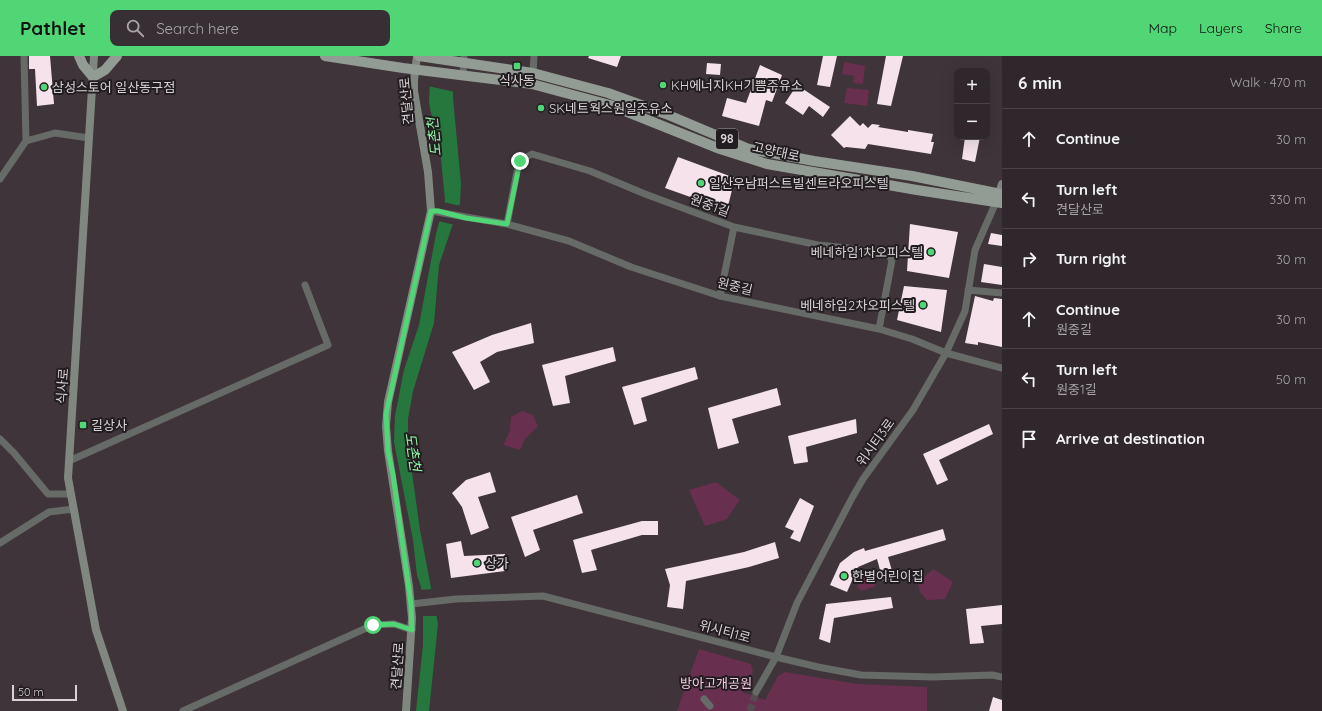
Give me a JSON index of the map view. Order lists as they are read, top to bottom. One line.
{"streets":{"main road":["98","고양대로"],"street":["견달산로","원중1길","원중길","식사로","위시티3로","위시티1로"]},"crossings":[["견달산로","고양대로"],["견달산로","원중길"],["견달산로","위시티1로"],["고양대로","위시티3로"],["원중1길","원중길"],["원중길","위시티3로"],["위시티3로","위시티1로"]],"water":["도촌천"],"parks":["방아고개공원"],"places":{"transit":["식사동","길상사"],"other":["KH에너지KH기쁨주유소","삼성스토어 일산동구점","SK네트웍스원일주유소","일산우남퍼스트빌센트라오피스텔","베네하임1차오피스텔","베네하임2차오피스텔","상가","한별어린이집"]},"scale_bar":"50 m","page":{"header":"Pathlet","search":"Search here","nav":["Map","Layers","Share"],"heading":["6 min","Walk · 470 m"],"map_buttons":["+","−"],"list":[["Continue","30 m"],["Turn left","견달산로","330 m"],["Turn right","30 m"],["Continue","원중길","30 m"],["Turn left","원중1길","50 m"],"Arrive at destination"],"scale":"50 m"}}
